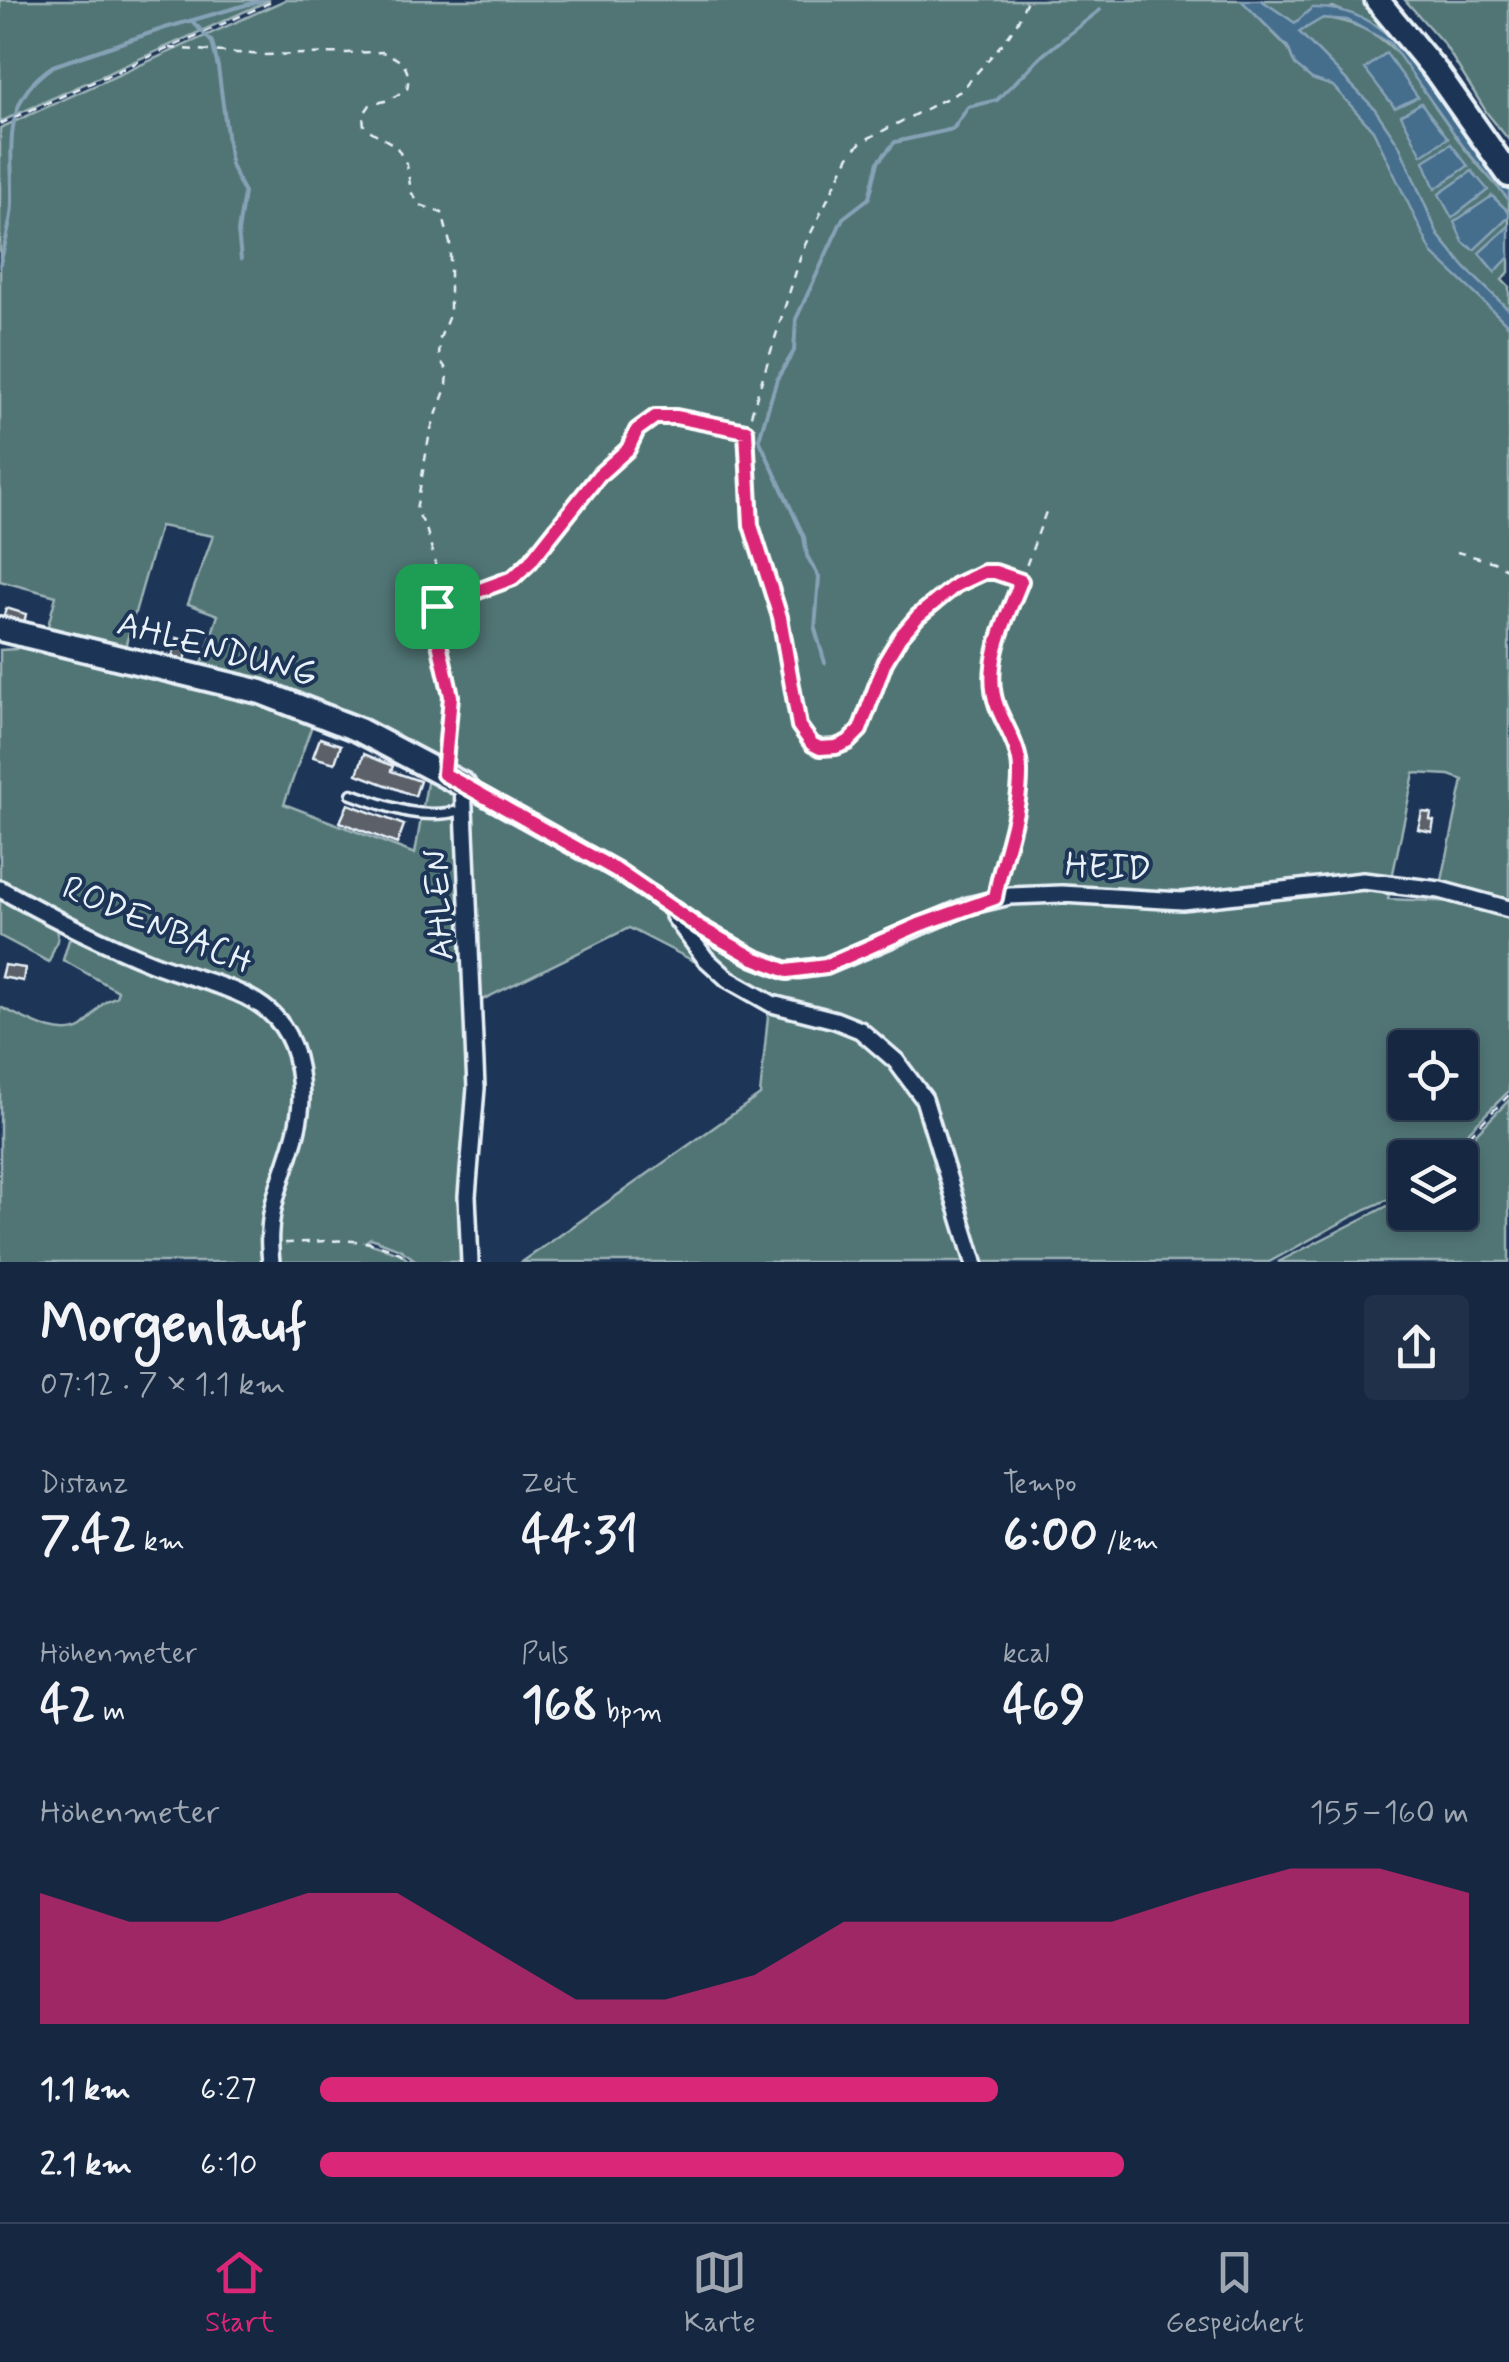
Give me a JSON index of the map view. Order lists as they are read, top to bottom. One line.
{"streets":{"street":["AHLENDUNG","HEID","AHLEN","RODENBACH"]},"crossings":[["AHLENDUNG","AHLEN"]],"page":{"heading":["Morgenlauf","07:12 · 7 × 1.1 km"],"stats":[["Distanz","7.42 km"],["Zeit","44:31"],["Tempo","6:00 /km"],["Höhenmeter","42 m"],["Puls","168 bpm"],["kcal","469"]],"chart":["Höhenmeter","155–160 m"],"list":[{"name":"1.1 km","note":"6:27"},{"name":"2.1 km","note":"6:10"}],"tabs":["Start","Karte","Gespeichert"]}}
